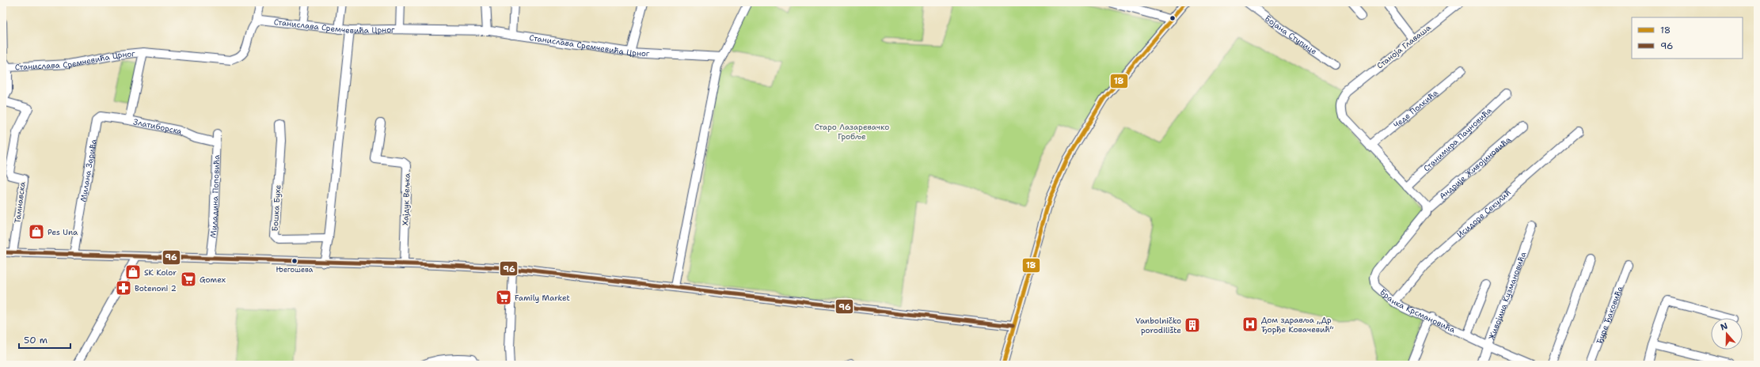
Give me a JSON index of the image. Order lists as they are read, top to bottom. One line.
{"streets":{"street":["Станислава Сремчевића Црног","Бојана Ступице","Станоја Главаша","Чеде Полкића","Златиборска","Станимира Пауновића","Андрије Живојиновића","Милана Зарића","Миладина Поповића","Хајдук Вељка","Тамнавска","Бошка Бухе","Исидоре Секулић","Живојина Кузмановића","Бранка Крсмановића","Ђуре Ђаковића"]},"crossings":[["Станислава Сремчевића Црног","Златиборска"],["Станислава Сремчевића Црног","Тамнавска"],["Станоја Главаша","Чеде Полкића"],["Златиборска","Милана Зарића"],["Златиборска","Миладина Поповића"],["Андрије Живојиновића","Бранка Крсмановића"],["Исидоре Секулић","Бранка Крсмановића"],["Живојина Кузмановића","Бранка Крсмановића"]],"parks":["Старо Лазаревачко Гробље"],"places":{"shop":["Pes Una","SK Kolor"],"other":["Његошева"],"supermarket":["Gomex","Family Market"],"pharmacy":["Botenoni 2"],"hospital":["Дом здравља „Др Ђорђе Ковачевић”"],"building":["Vanbolničko porodilište"]},"lines":["transit line 18","transit line 96"],"legend":["18","96"],"scale_bar":"50 m","north":"top"}
